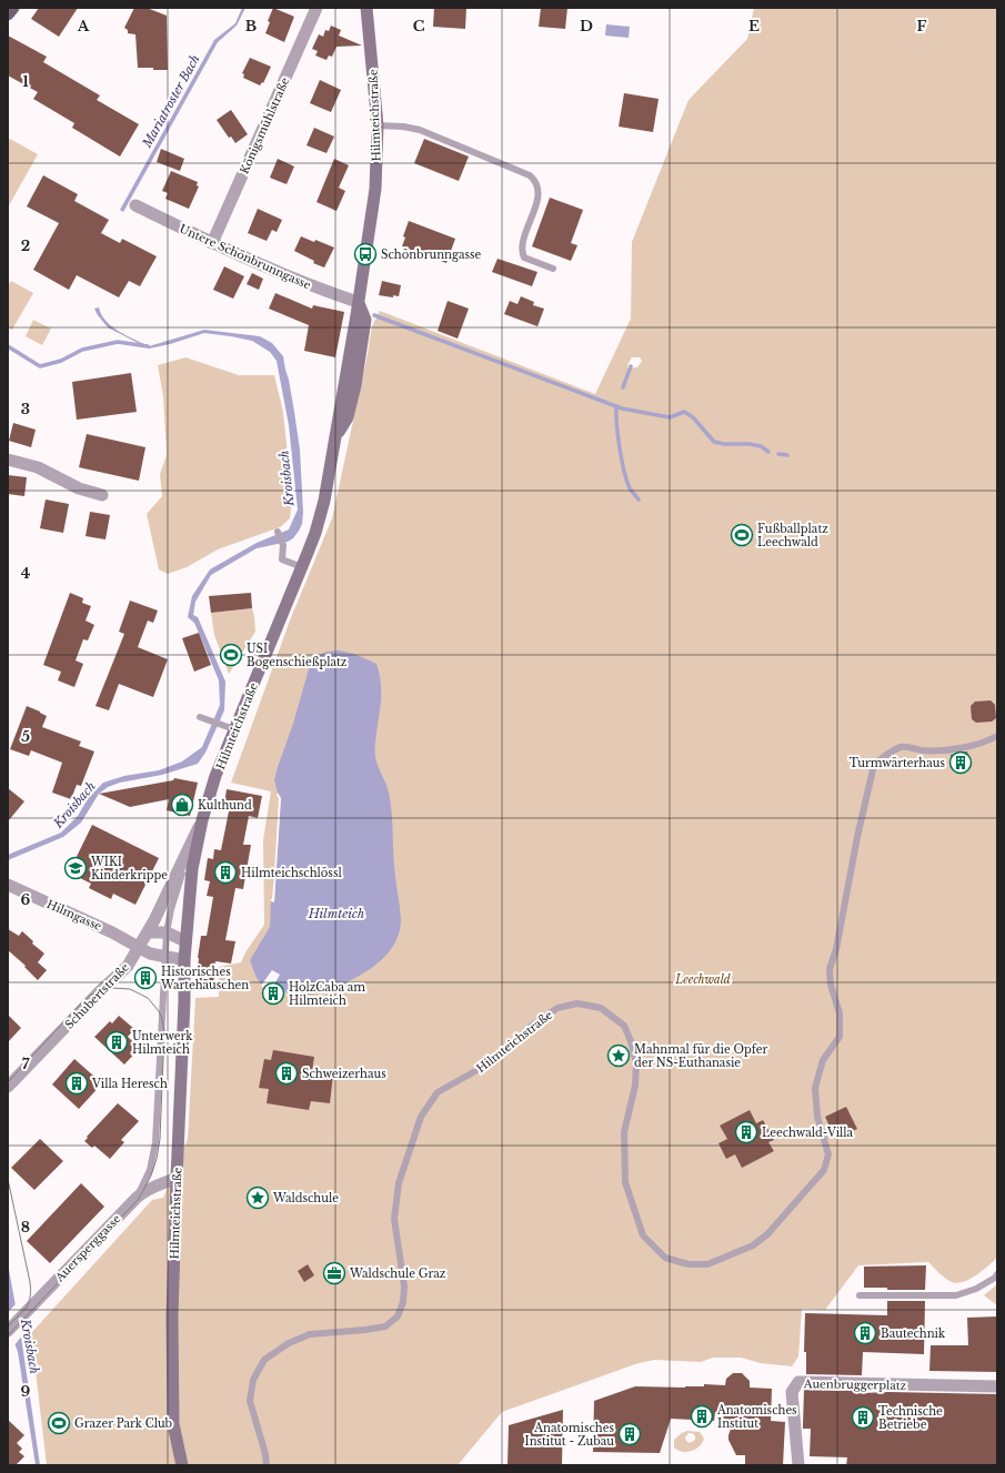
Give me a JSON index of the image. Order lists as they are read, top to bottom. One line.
{"streets":{"main road":["Hilmteichstraße"],"street":["Königsmühlstraße","Untere Schönbrunngasse","Hilmgasse","Schubertstraße","Auersperggasse","Auenbruggerplatz"]},"crossings":[["Hilmteichstraße","Untere Schönbrunngasse"],["Hilmteichstraße","Schubertstraße"],["Hilmteichstraße","Auersperggasse"],["Königsmühlstraße","Untere Schönbrunngasse"],["Hilmgasse","Schubertstraße"]],"water":["Mariatroster Bach","Kroisbach","Hilmteich"],"parks":["Leechwald"],"places":{"bus stop":["Schönbrunngasse"],"sports":["Fußballplatz Leechwald","USI Bogenschießplatz","Grazer Park Club"],"building":["Turmwärterhaus","Hilmteichschlössl","Historisches Wartehäuschen","HolzCaba am Hilmteich","Unterwerk Hilmteich","Schweizerhaus","Villa Heresch","Leechwald-Villa","Bautechnik","Anatomisches Institut","Technische Betriebe","Anatomisches Institut - Zubau"],"shop":["Kulthund"],"school or university":["WIKI Kinderkrippe"],"place":["Mahnmal für die Opfer der NS-Euthanasie","Waldschule"],"office":["Waldschule Graz"]},"grid":{"columns":["A","B","C","D","E","F"],"rows":["1","2","3","4","5","6","7","8","9"]}}
